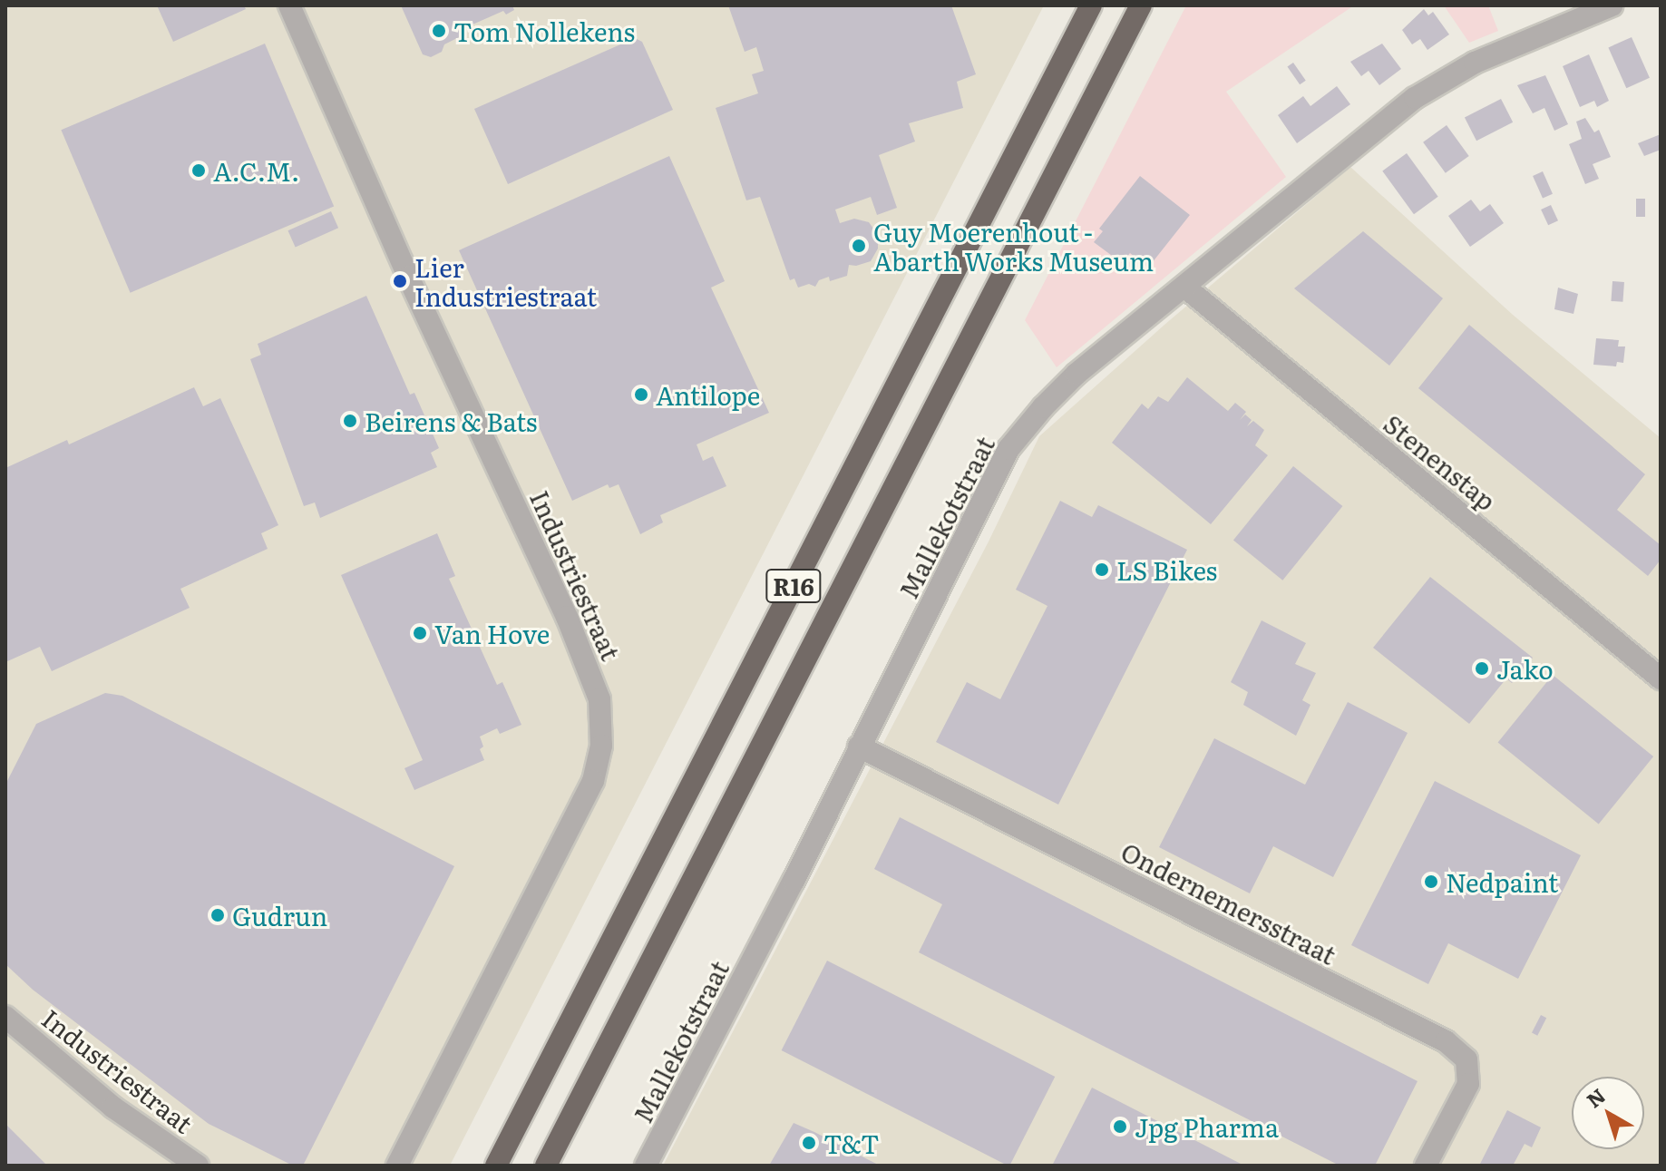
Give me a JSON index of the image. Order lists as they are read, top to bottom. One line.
{"streets":{"highway":["R16"],"street":["Stenenstap","Mallekotstraat","Industriestraat","Ondernemersstraat"]},"crossings":[["Stenenstap","Mallekotstraat"],["Mallekotstraat","Ondernemersstraat"]],"places":["Tom Nollekens","A.C.M.","Guy Moerenhout - Abarth Works Museum","Lier Industriestraat","Antilope","Beirens & Bats","LS Bikes","Van Hove","Jako","Nedpaint","Gudrun","Jpg Pharma","T&T"],"north":"top left"}
